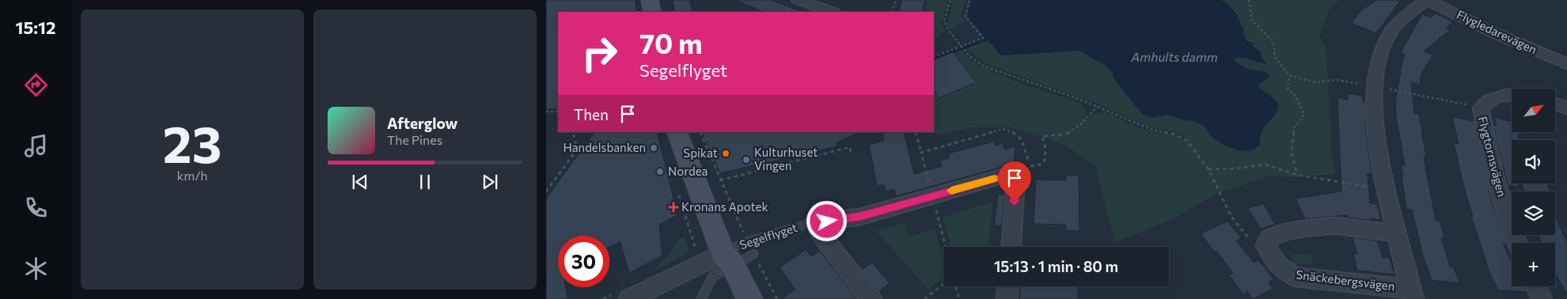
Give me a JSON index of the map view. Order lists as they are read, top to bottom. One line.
{"streets":{"street":["Flygledarevägen","Flygtornsvägen","Segelflyget","Snäckebergsvägen"]},"crossings":[["Flygledarevägen","Snäckebergsvägen"]],"water":["Amhults damm"],"places":{"other":["Handelsbanken","Spikat","Kulturhuset Vingen","Nordea"],"health":["Kronans Apotek"]},"north":"top right","page":{"tabs":"15:12","tile":["23","km/h"],"turn":["70 m","Segelflyget"],"map_buttons":"+","then":"Then","song":["Afterglow","The Pines"],"limit":"30","trip":"15:13 · 1 min · 80 m"}}
